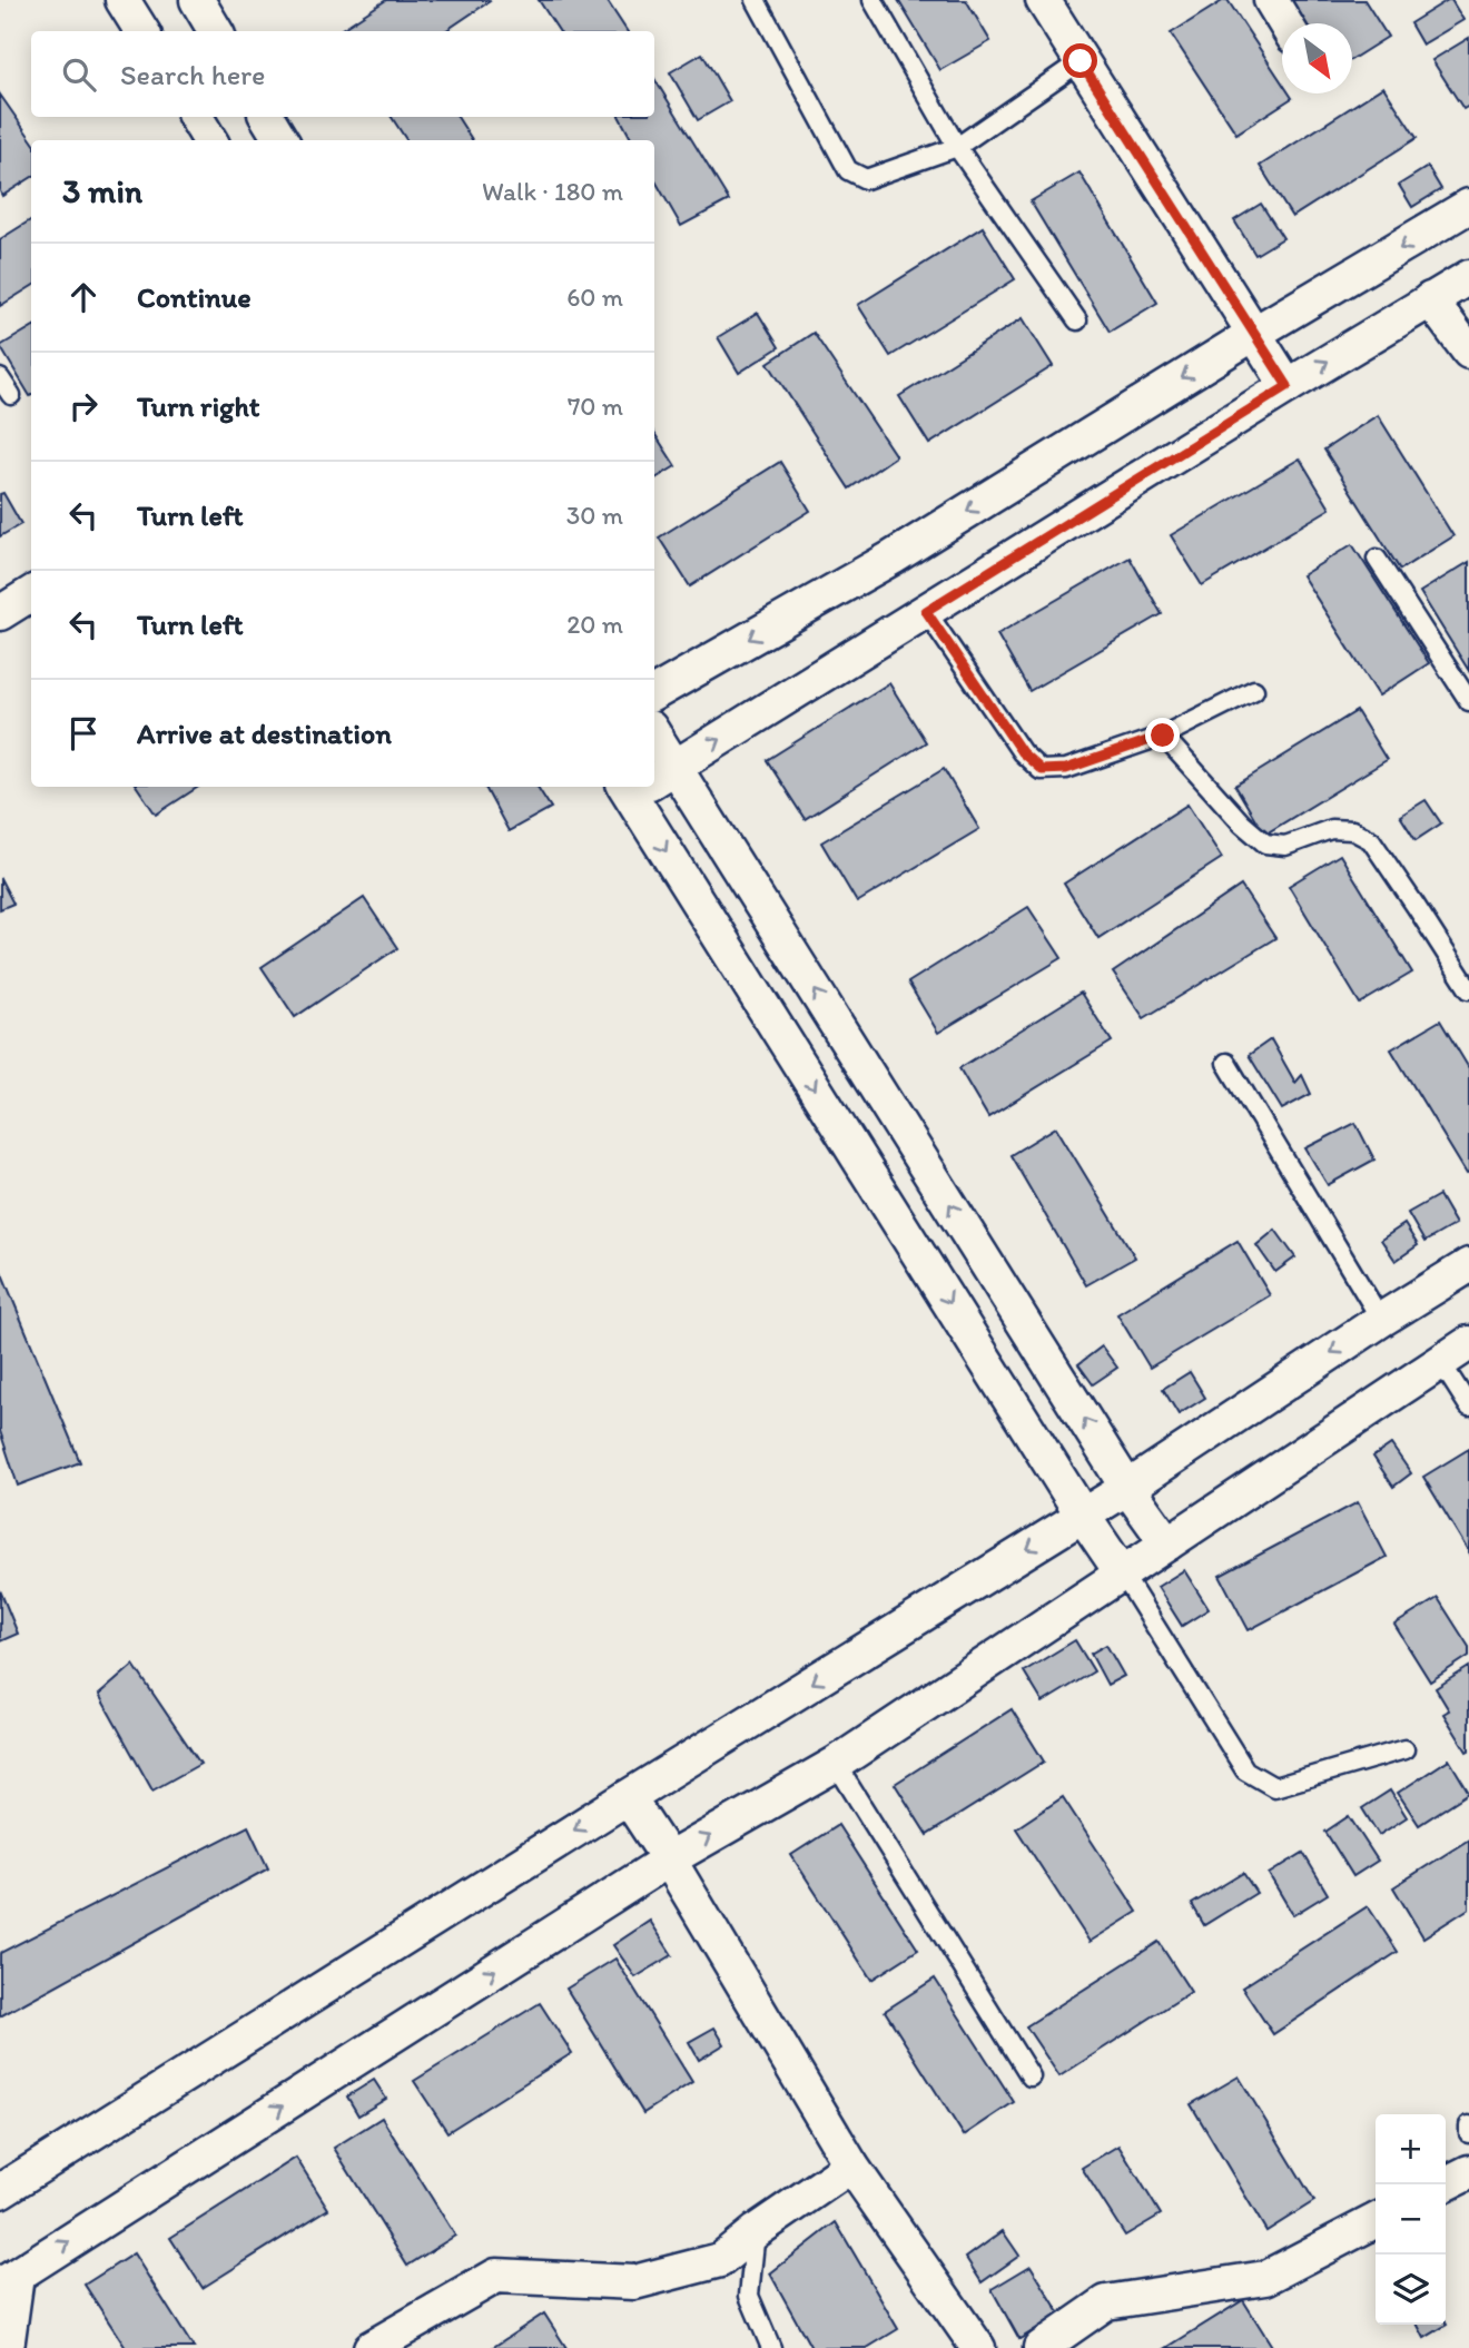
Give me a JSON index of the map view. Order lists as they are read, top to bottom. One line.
{"north":"bottom right","page":{"search":"Search here","heading":["3 min","Walk · 180 m"],"list":[["Continue","60 m"],["Turn right","70 m"],["Turn left","30 m"],["Turn left","20 m"],"Arrive at destination"],"map_buttons":["+","−"]}}
